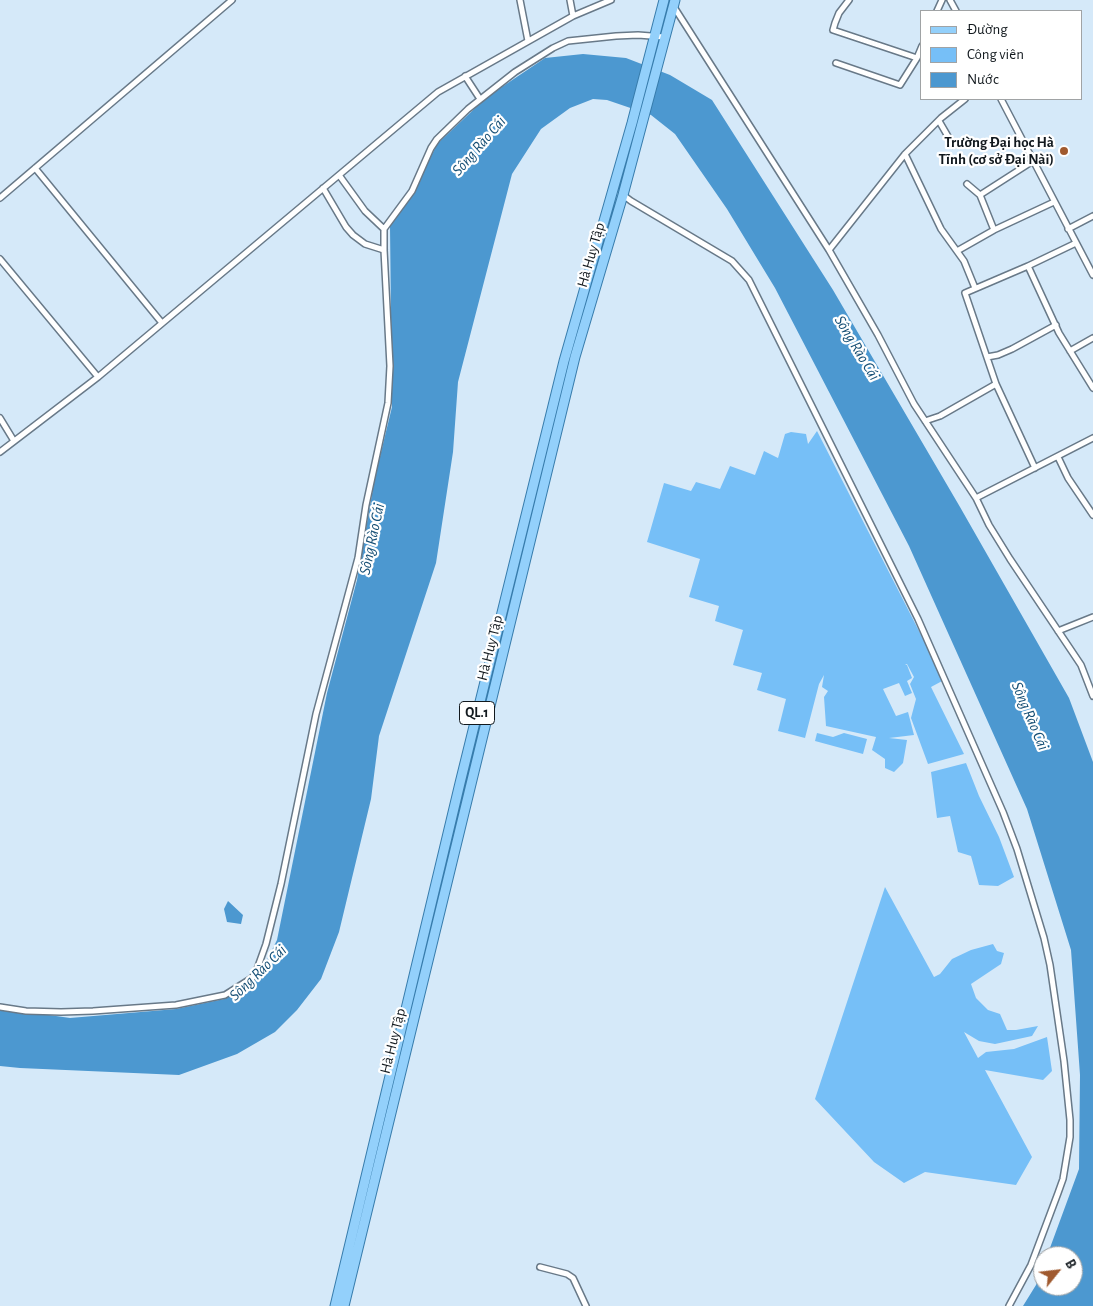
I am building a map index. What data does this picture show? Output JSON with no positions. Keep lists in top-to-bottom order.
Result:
{
  "streets": {
    "main road": ["Hà Huy Tập", "QL.1"]
  },
  "water": ["Sông Rào Cái"],
  "places": ["Trường Đại học Hà Tĩnh (cơ sở Đại Nài)"],
  "legend": ["Đường", "Công viên", "Nước"],
  "north": "top right"
}
